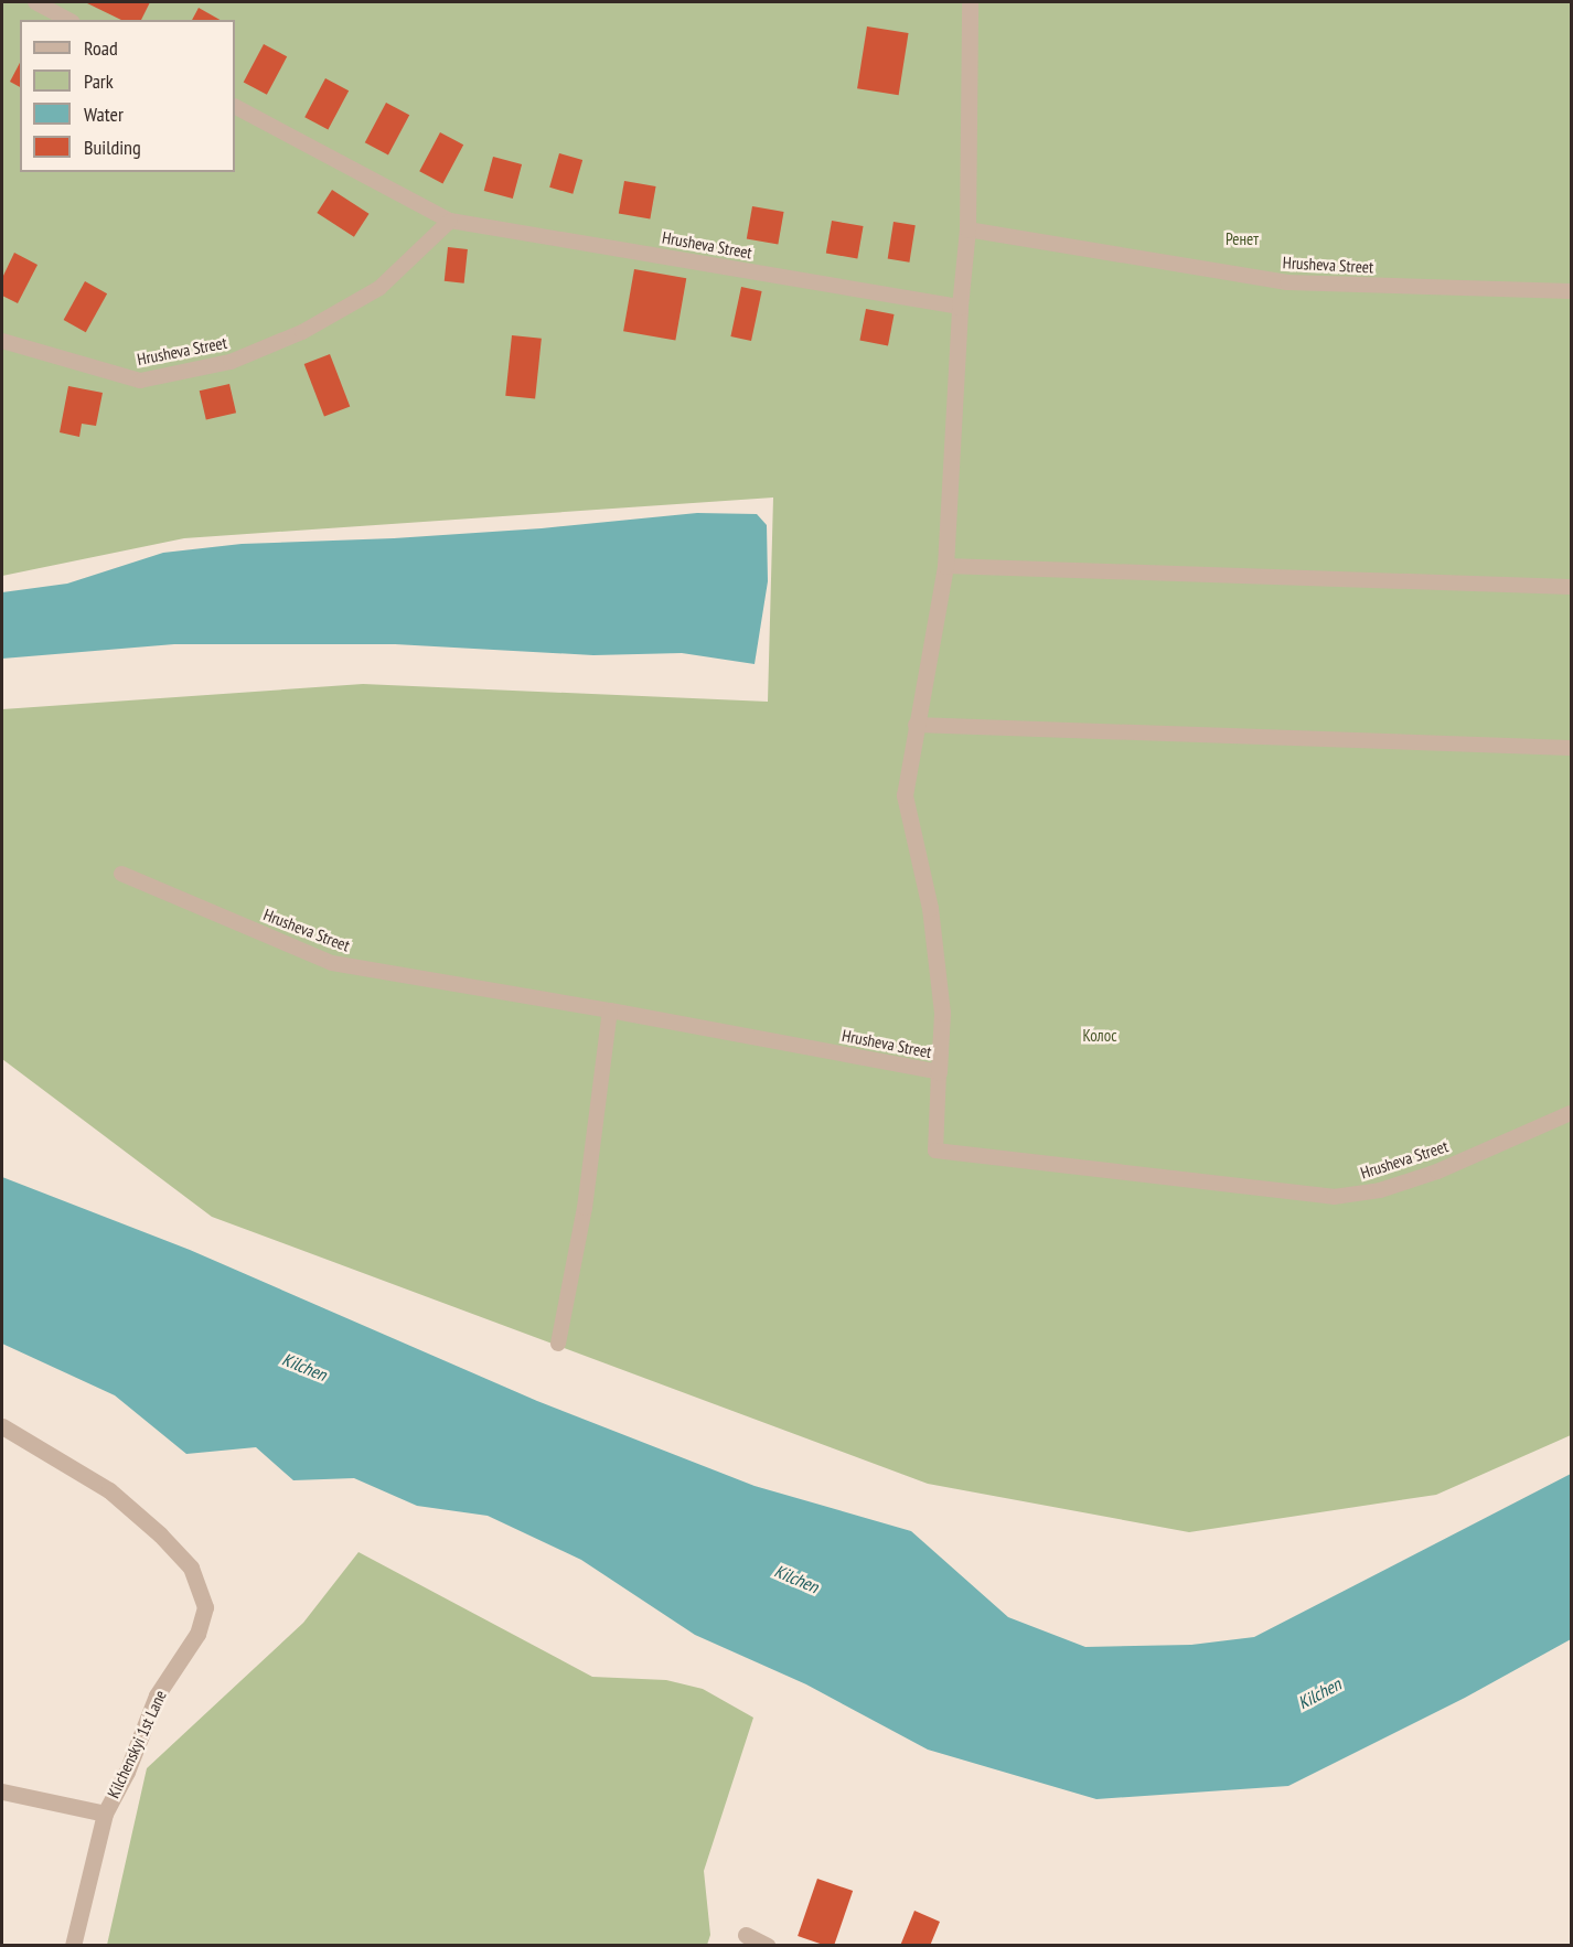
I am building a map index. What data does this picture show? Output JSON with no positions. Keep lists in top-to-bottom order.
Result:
{
  "streets": {
    "street": ["Kilchenskyi 1st Lane"],
    "lane": ["Hrusheva Street"]
  },
  "water": ["Kilchen"],
  "parks": ["Ренет", "Колос"],
  "legend": [
    "Road",
    "Park",
    "Water",
    "Building"
  ]
}
